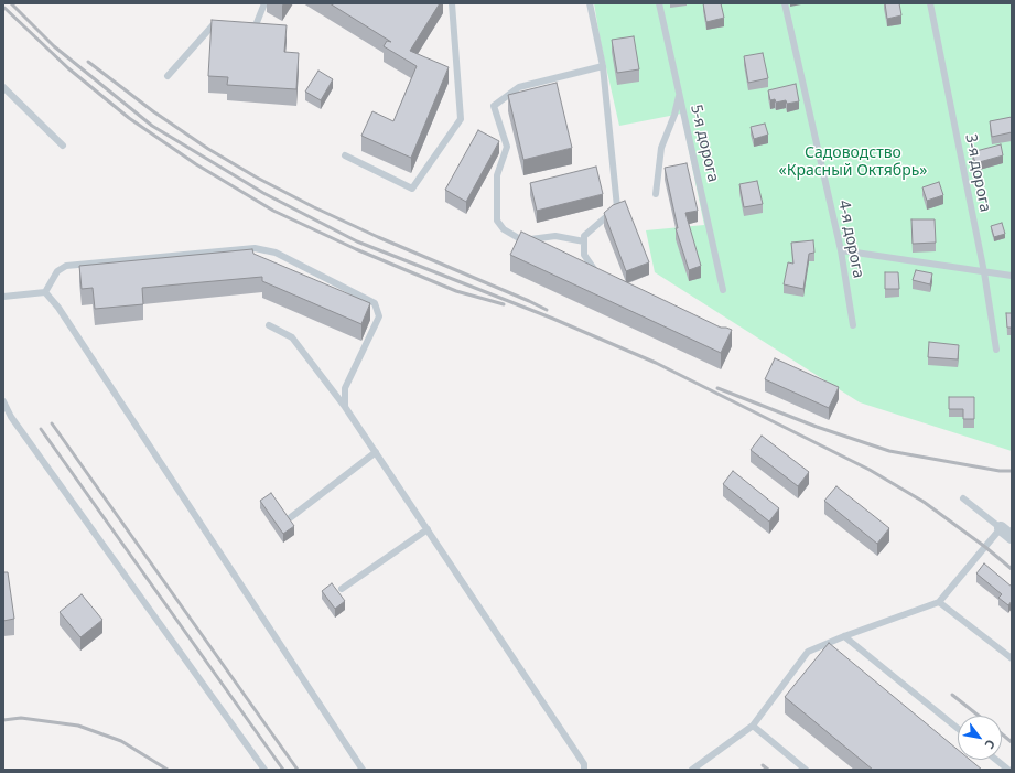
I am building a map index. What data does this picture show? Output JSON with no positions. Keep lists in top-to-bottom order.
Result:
{
  "streets": {
    "lane": ["5-я дорога", "3-я дорога", "4-я дорога"]
  },
  "parks": ["Садоводство «Красный Октябрь»"],
  "north": "bottom right"
}
